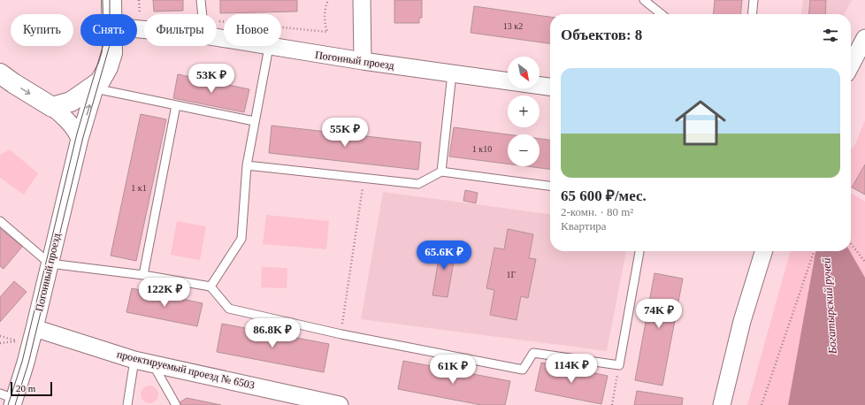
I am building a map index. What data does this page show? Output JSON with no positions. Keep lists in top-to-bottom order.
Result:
{
  "streets": {
    "street": ["Погонный проезд", "проектируемый проезд № 6503"]
  },
  "crossings": [
    ["Погонный проезд", "проектируемый проезд № 6503"]
  ],
  "water": ["Богатырский ручей"],
  "house_numbers": [
    "13 к2",
    "1 к10",
    "1 к1",
    "1Г"
  ],
  "scale_bar": "20 m",
  "north": "bottom right",
  "page": {
    "chip": [
      "Купить",
      "Снять",
      "Фильтры",
      "Новое"
    ],
    "heading": "Объектов: 8",
    "map_buttons": ["+", "−"],
    "list": [
      {
        "name": "65 600 ₽/мес.",
        "note": "2-комн. · 80 m² · Квартира"
      }
    ],
    "price": [
      "53K ₽",
      "55K ₽",
      "65.6K ₽",
      "122K ₽",
      "74K ₽",
      "86.8K ₽",
      "114K ₽",
      "61K ₽"
    ],
    "scale": "20 m"
  }
}
